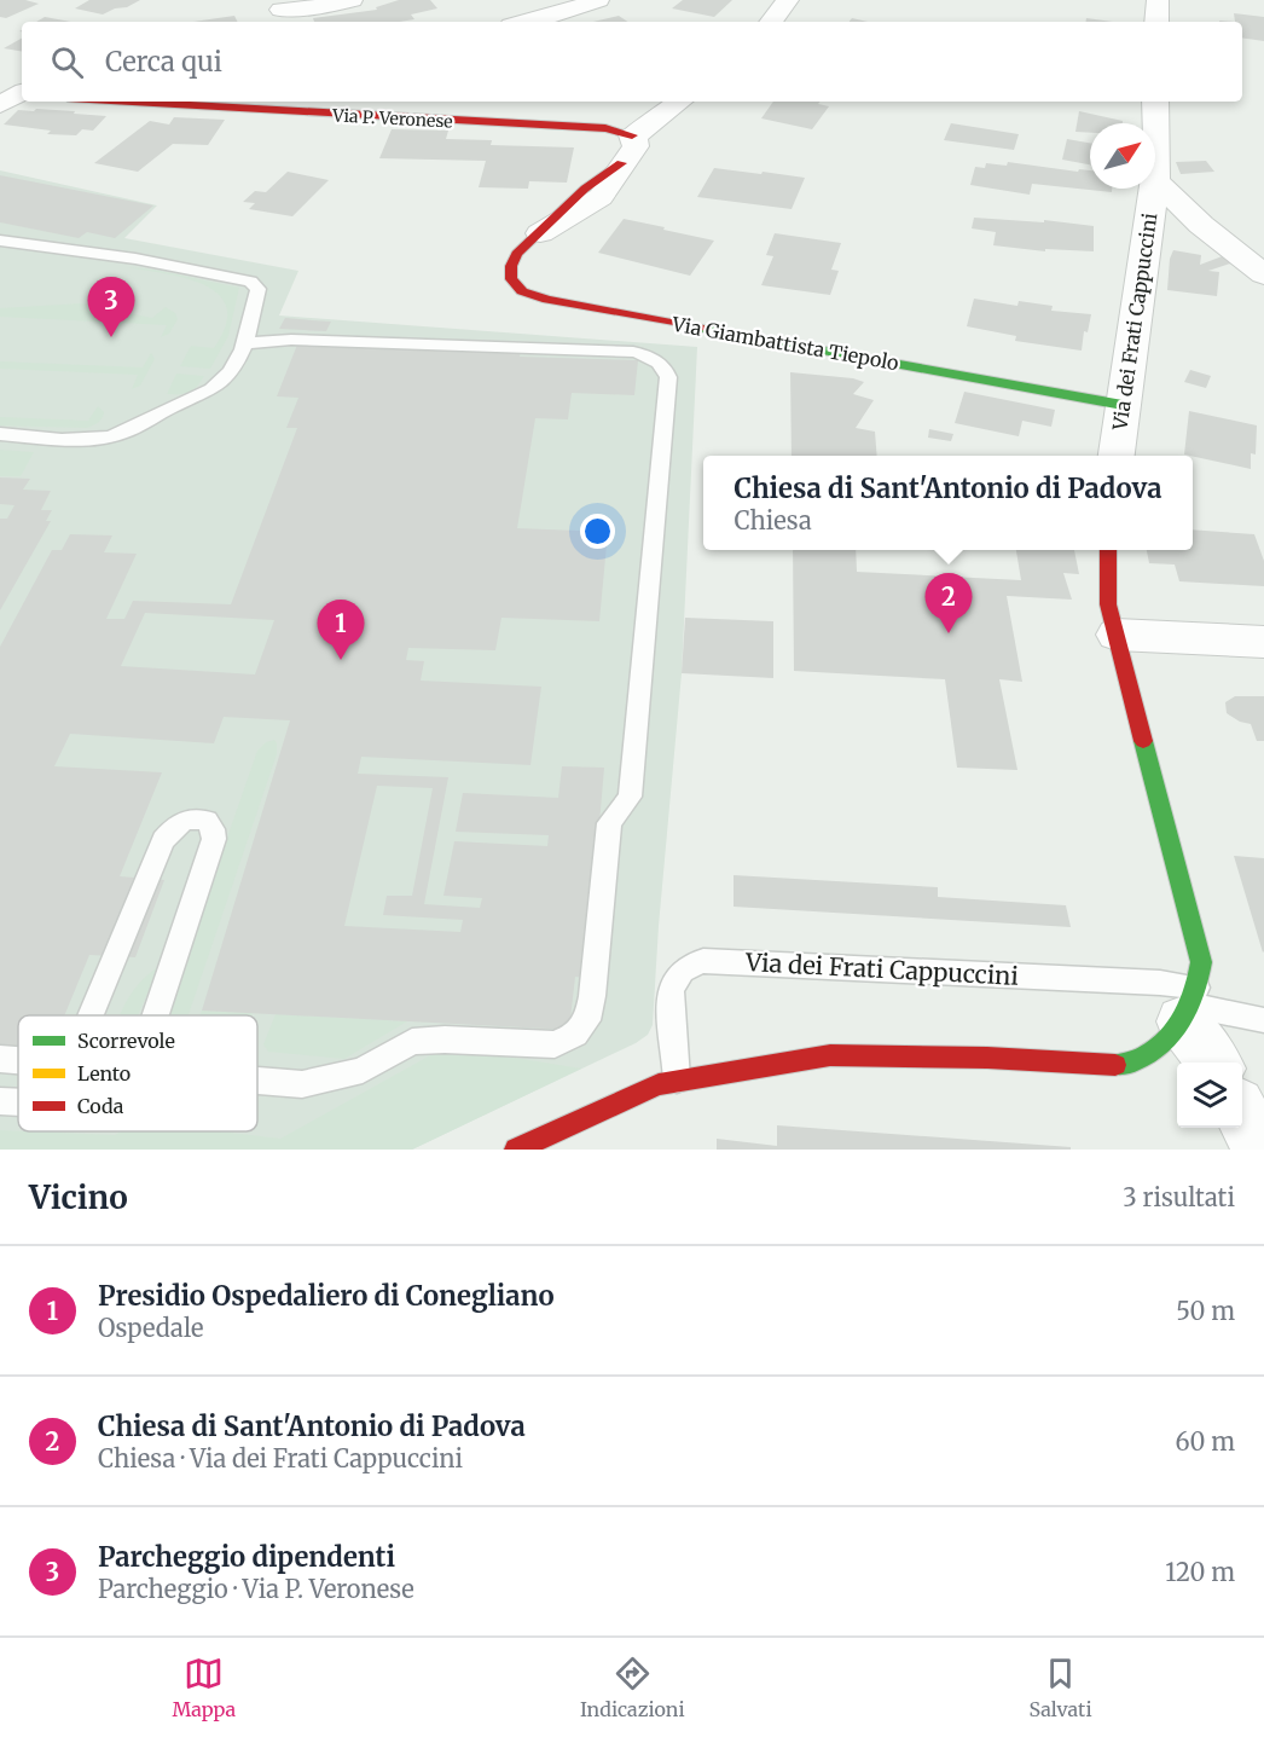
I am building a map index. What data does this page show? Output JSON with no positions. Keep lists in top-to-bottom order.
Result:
{
  "streets": {
    "street": ["Via P. Veronese", "Via dei Frati Cappuccini", "Via Giambattista Tiepolo"]
  },
  "crossings": [
    ["Via P. Veronese", "Via Giambattista Tiepolo"],
    ["Via dei Frati Cappuccini", "Via Giambattista Tiepolo"]
  ],
  "legend": ["Scorrevole", "Lento", "Coda"],
  "north": "top right",
  "page": {
    "search": "Cerca qui",
    "pins": ["3", "2", "1"],
    "popup": ["Chiesa di Sant'Antonio di Padova", "Chiesa"],
    "heading": ["Vicino", "3 risultati"],
    "list": [
      {
        "mark": "1",
        "name": "Presidio Ospedaliero di Conegliano",
        "note": "Ospedale",
        "value": "50 m"
      },
      {
        "mark": "2",
        "name": "Chiesa di Sant'Antonio di Padova",
        "note": "Chiesa · Via dei Frati Cappuccini",
        "value": "60 m"
      },
      {
        "mark": "3",
        "name": "Parcheggio dipendenti",
        "note": "Parcheggio · Via P. Veronese",
        "value": "120 m"
      }
    ],
    "nav": ["Mappa", "Indicazioni", "Salvati"]
  }
}
